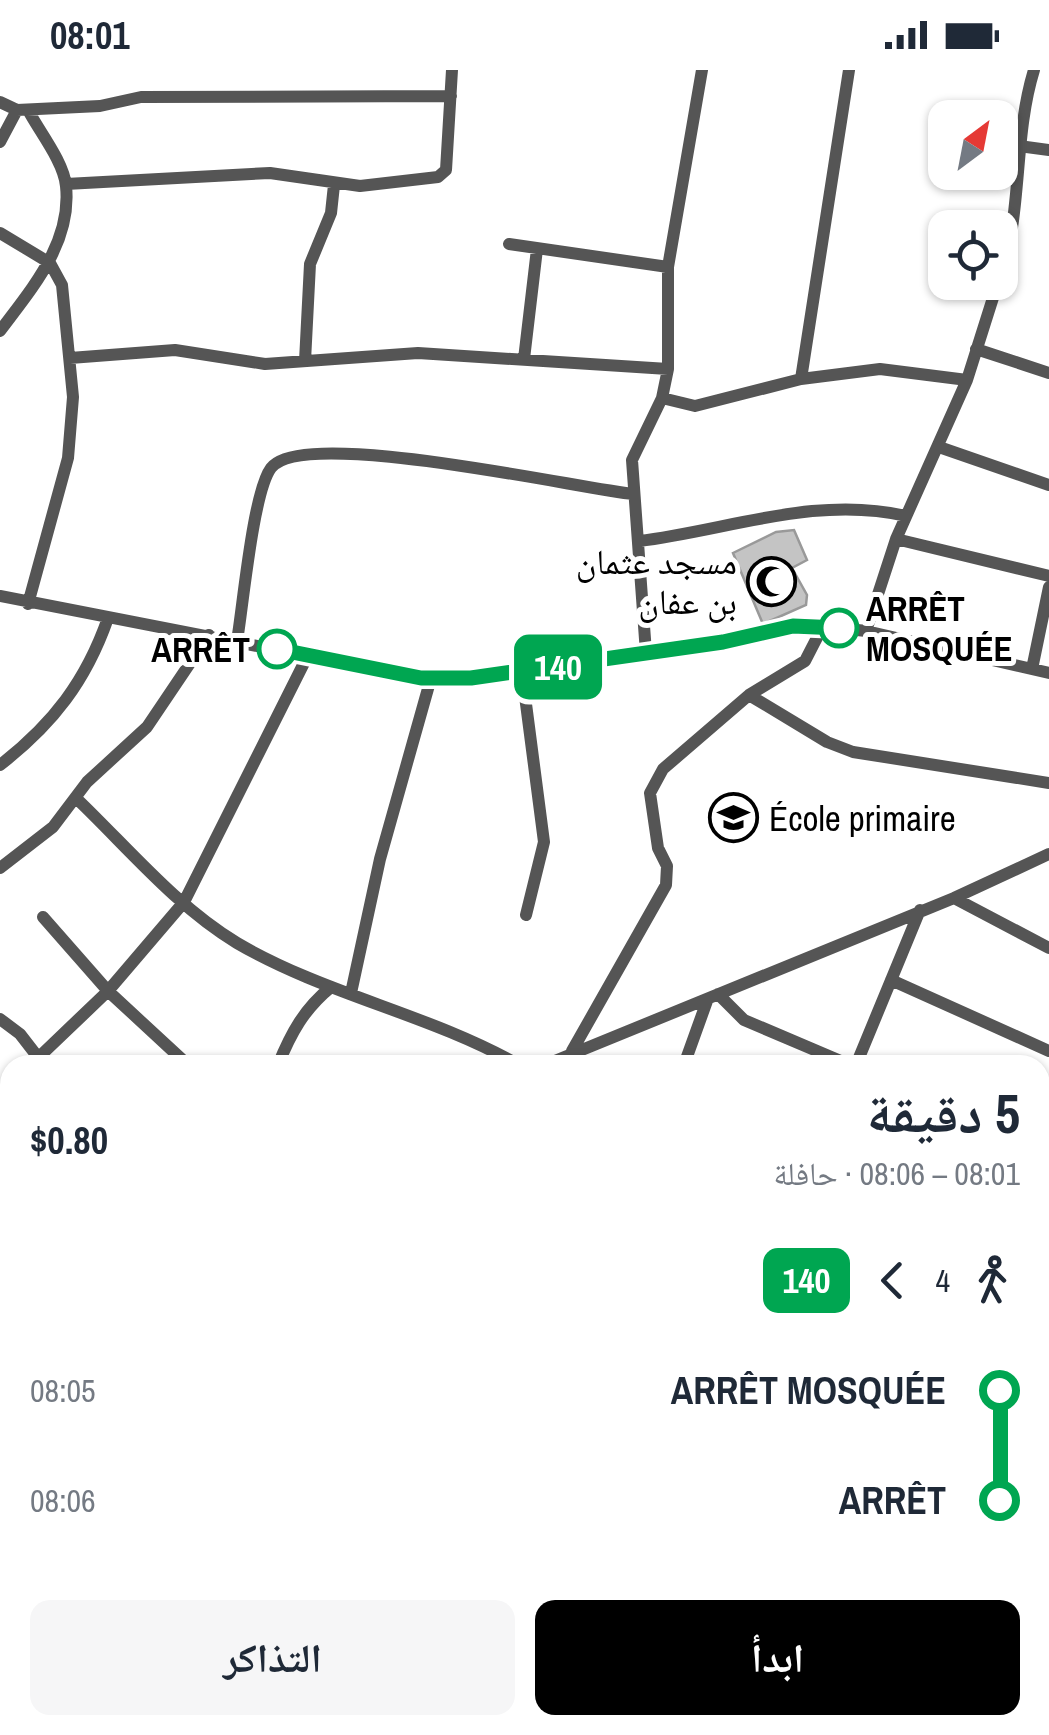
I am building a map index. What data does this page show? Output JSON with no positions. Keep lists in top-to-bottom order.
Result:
{
  "places": {
    "mosque": ["مسجد عثمان بن عفان"],
    "other": ["ARRÊT MOSQUÉE", "ARRÊT"],
    "school or university": ["École primaire"]
  },
  "lines": ["bus line 140"],
  "north": "top right",
  "page": {
    "status": "08:01",
    "on_map": "140",
    "heading": ["5 دقيقة", "08:01 – 08:06 · حافلة", "$0.80"],
    "legs": ["4", "140"],
    "list": [
      {
        "name": "ARRÊT MOSQUÉE",
        "value": "08:05"
      },
      {
        "name": "ARRÊT",
        "value": "08:06"
      }
    ],
    "buttons": ["ابدأ", "التذاكر"]
  }
}
